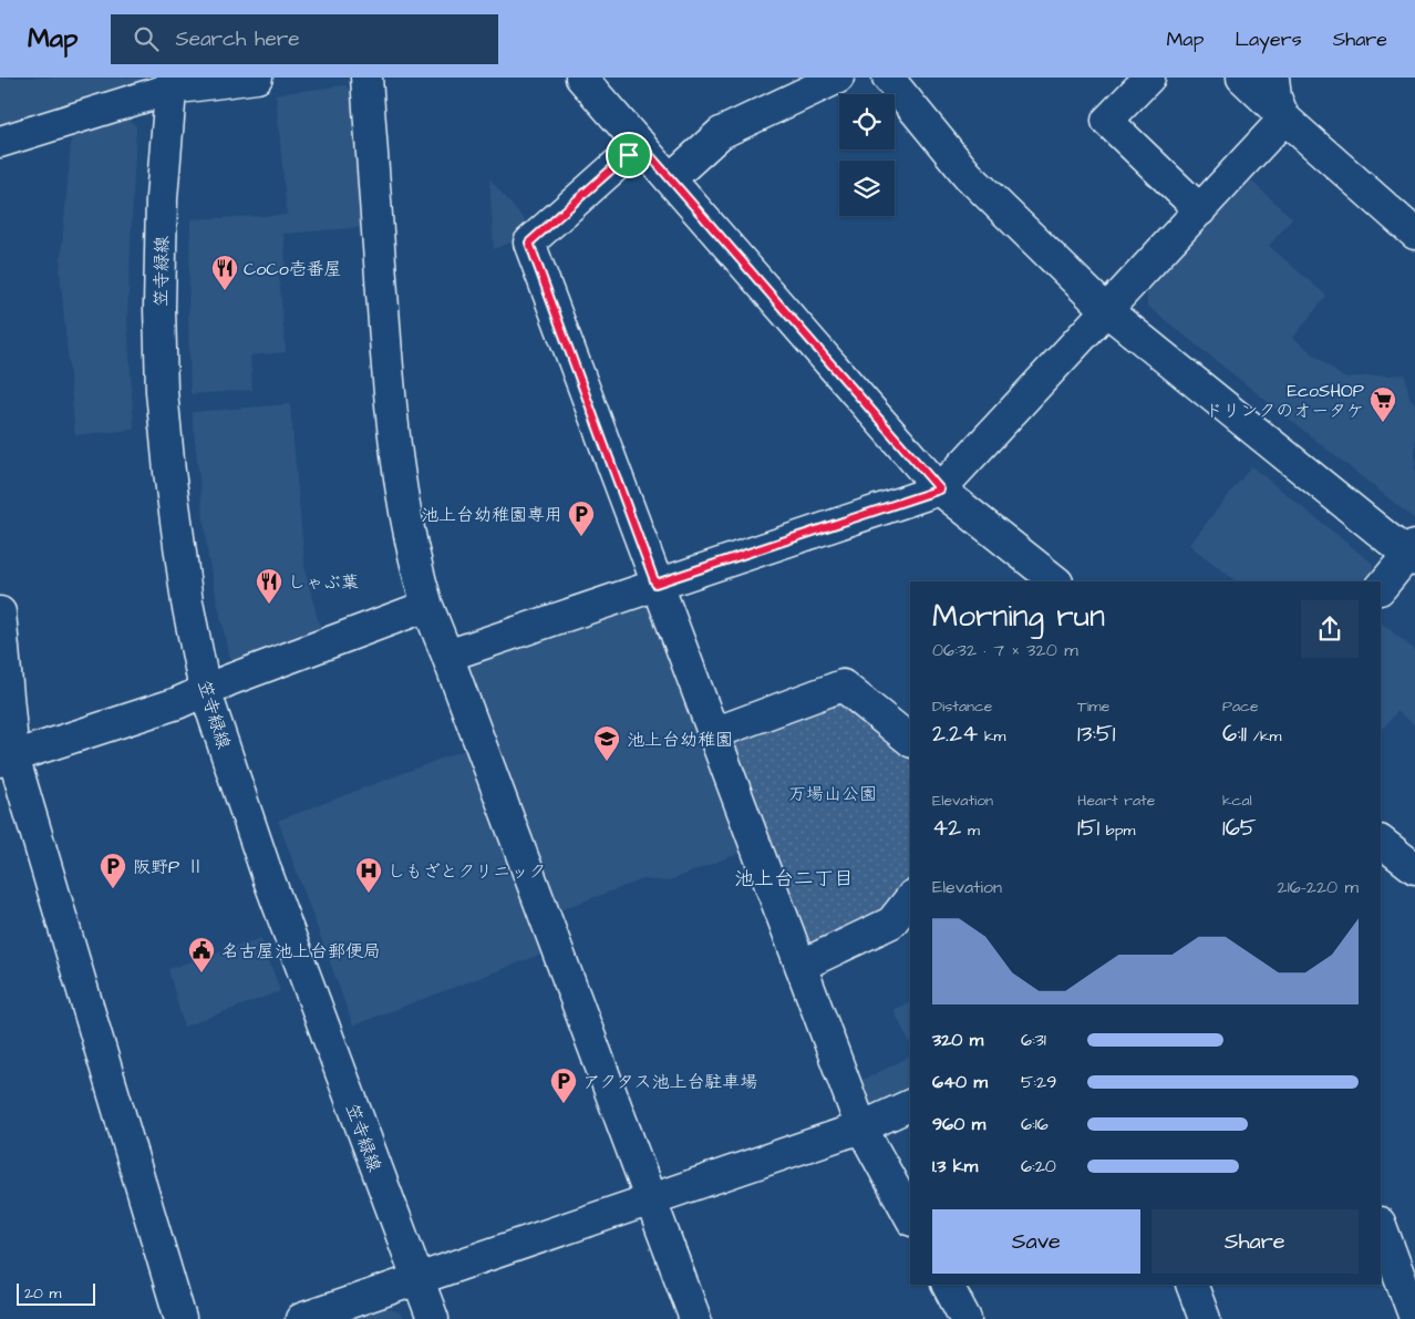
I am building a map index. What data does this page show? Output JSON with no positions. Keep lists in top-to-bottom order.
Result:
{
  "streets": {
    "street": ["笠寺緑線"]
  },
  "districts": ["池上台二丁目"],
  "parks": ["万場山公園"],
  "places": {
    "restaurant": ["CoCo壱番屋", "しゃぶ葉"],
    "supermarket": ["EcoSHOP ドリンクのオータケ"],
    "parking": ["池上台幼稚園専用", "阪野P Ⅱ", "アクタス池上台駐車場"],
    "school or university": ["池上台幼稚園"],
    "hospital": ["しもざとクリニック"],
    "public building": ["名古屋池上台郵便局"]
  },
  "scale_bar": "20 m",
  "page": {
    "header": "Map",
    "search": "Search here",
    "nav": ["Map", "Layers", "Share"],
    "heading": ["Morning run", "06:32 · 7 × 320 m"],
    "stats": [
      ["Distance", "2.24 km"],
      ["Time", "13:51"],
      ["Pace", "6:11 /km"],
      ["Elevation", "42 m"],
      ["Heart rate", "151 bpm"],
      ["kcal", "165"]
    ],
    "chart": ["Elevation", "216–220 m"],
    "list": [
      {
        "name": "320 m",
        "note": "6:31"
      },
      {
        "name": "640 m",
        "note": "5:29"
      },
      {
        "name": "960 m",
        "note": "6:16"
      },
      {
        "name": "1.3 km",
        "note": "6:20"
      }
    ],
    "buttons": ["Save", "Share"],
    "scale": "20 m"
  }
}
